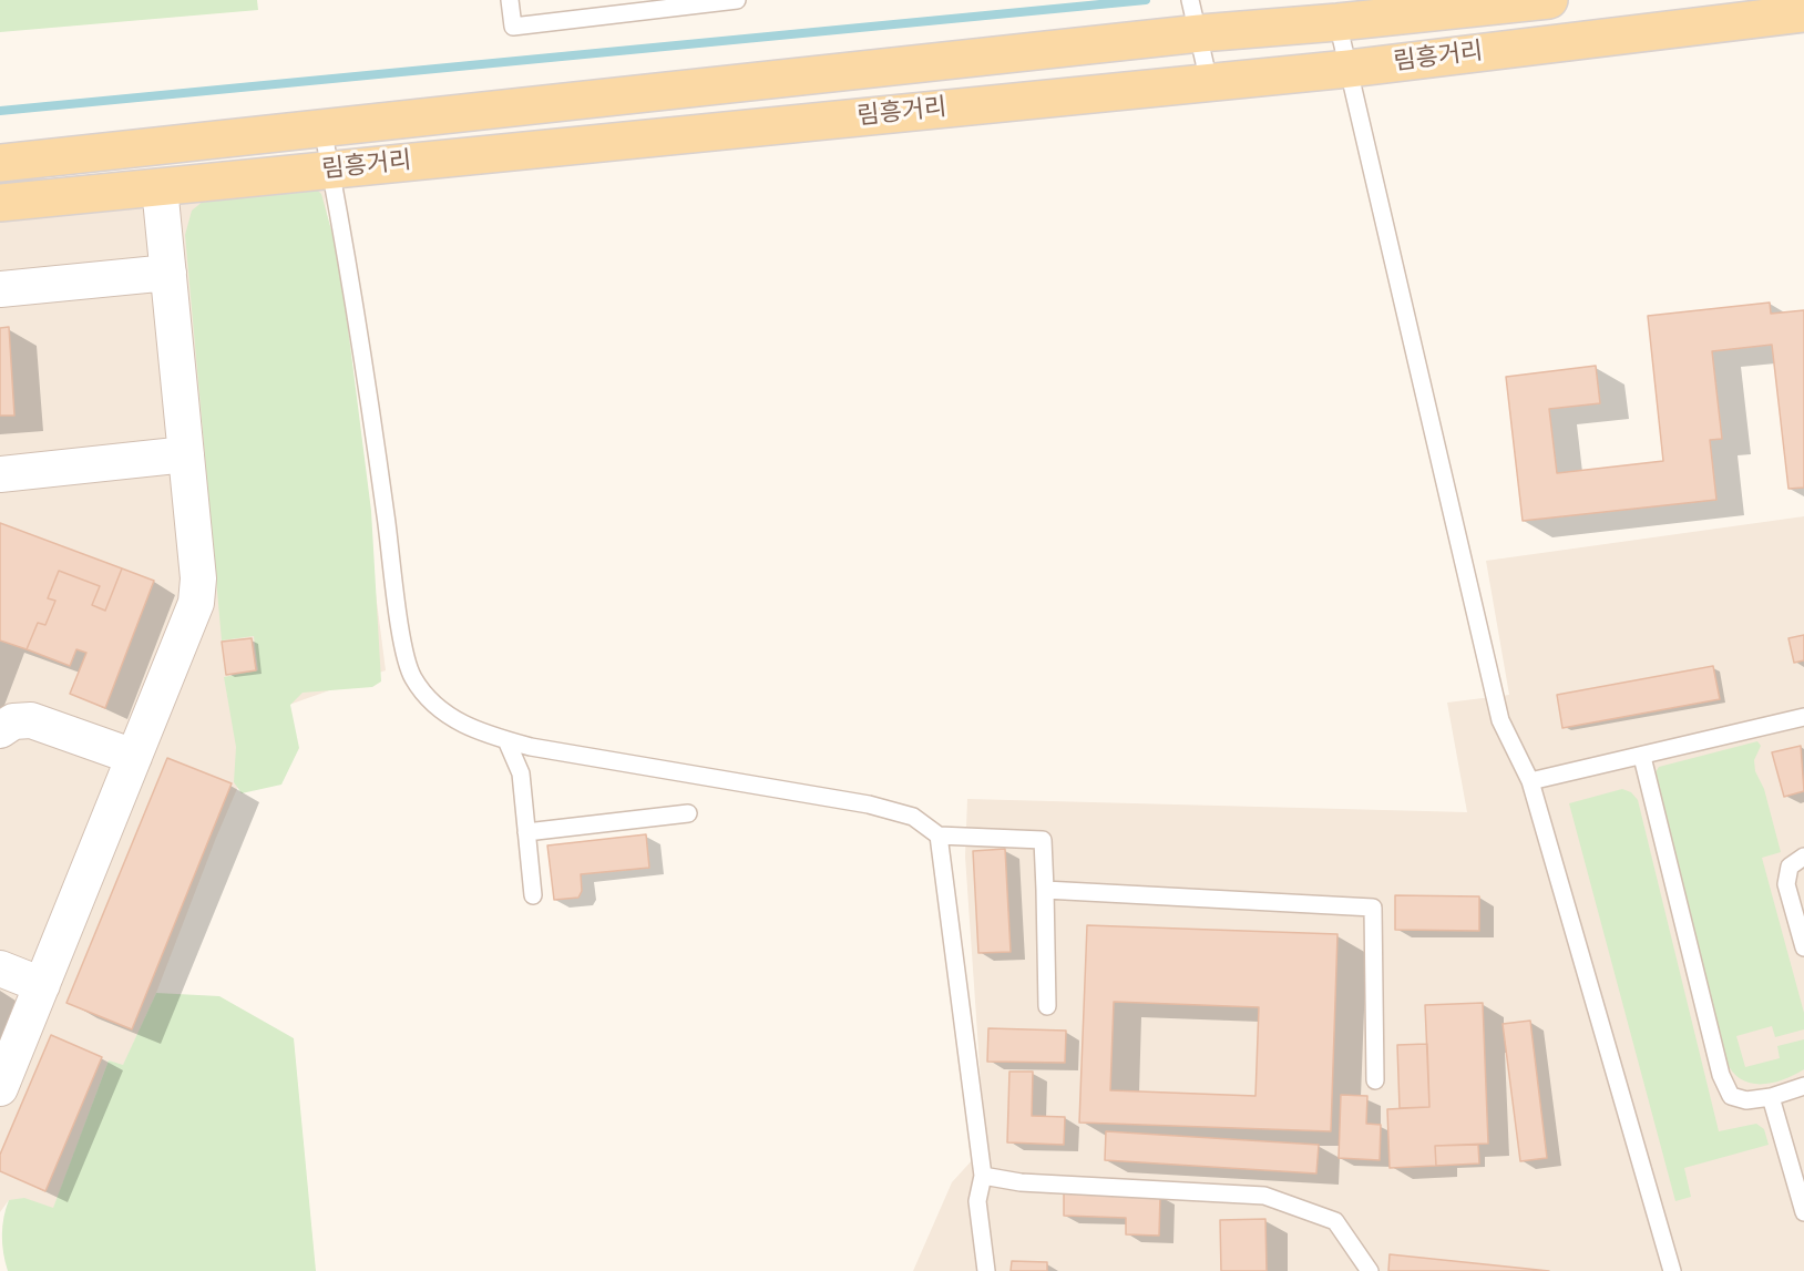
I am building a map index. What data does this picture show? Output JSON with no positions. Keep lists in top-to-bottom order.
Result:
{
  "streets": {
    "main road": ["림흥거리"]
  }
}
